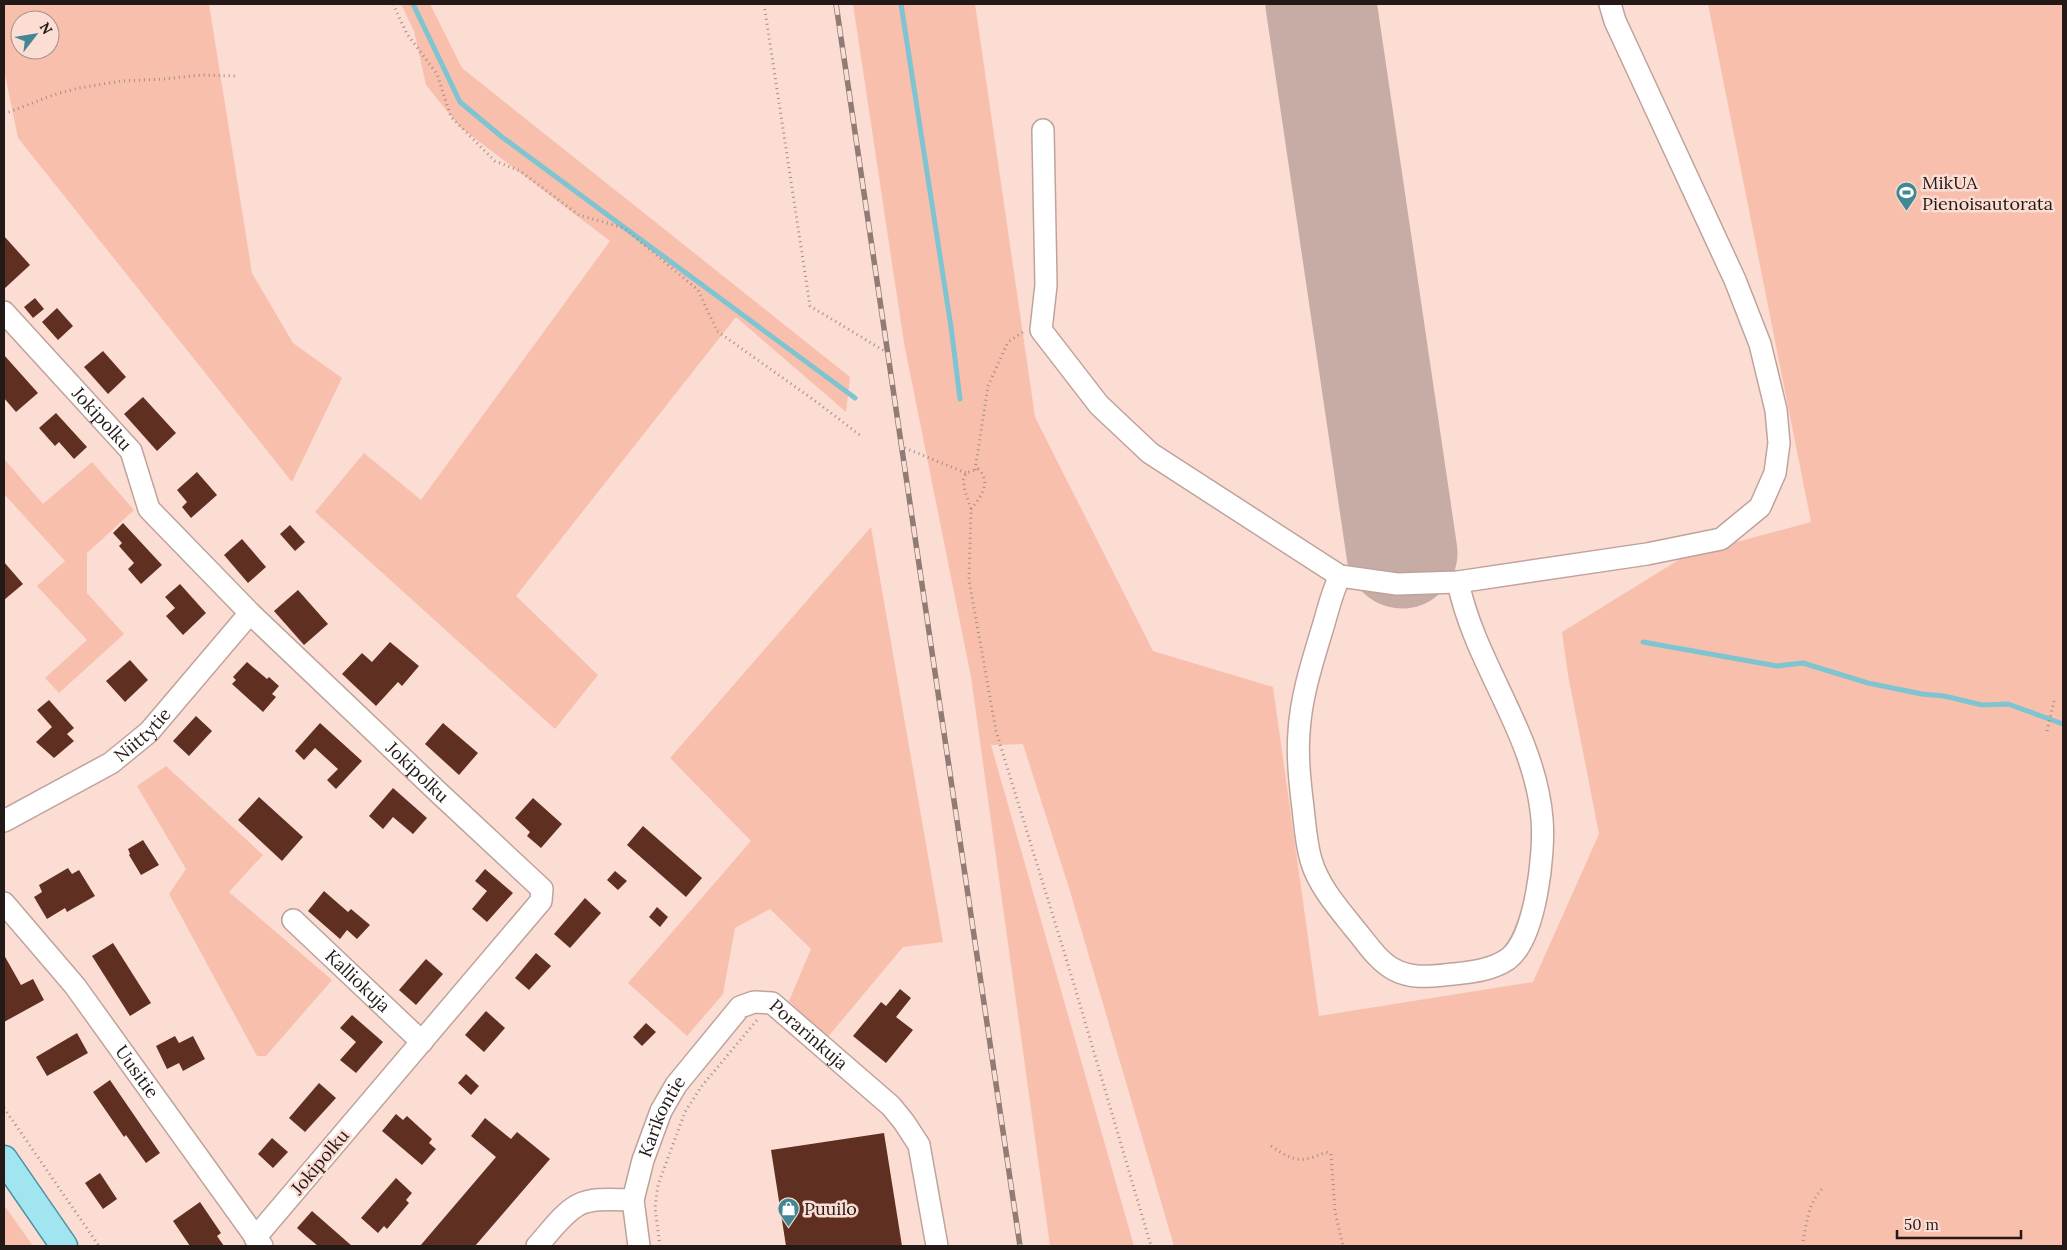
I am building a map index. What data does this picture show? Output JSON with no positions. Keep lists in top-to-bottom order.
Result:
{
  "streets": {
    "street": [
      "Jokipolku",
      "Niittytie",
      "Kalliokuja",
      "Porarinkuja",
      "Uusitie",
      "Karikontie"
    ]
  },
  "crossings": [
    ["Jokipolku", "Niittytie"],
    ["Jokipolku", "Kalliokuja"],
    ["Jokipolku", "Uusitie"],
    ["Porarinkuja", "Karikontie"]
  ],
  "places": {
    "sports": ["MikUA Pienoisautorata"],
    "shop": ["Puuilo"]
  },
  "scale_bar": "50 m",
  "north": "top right"
}
